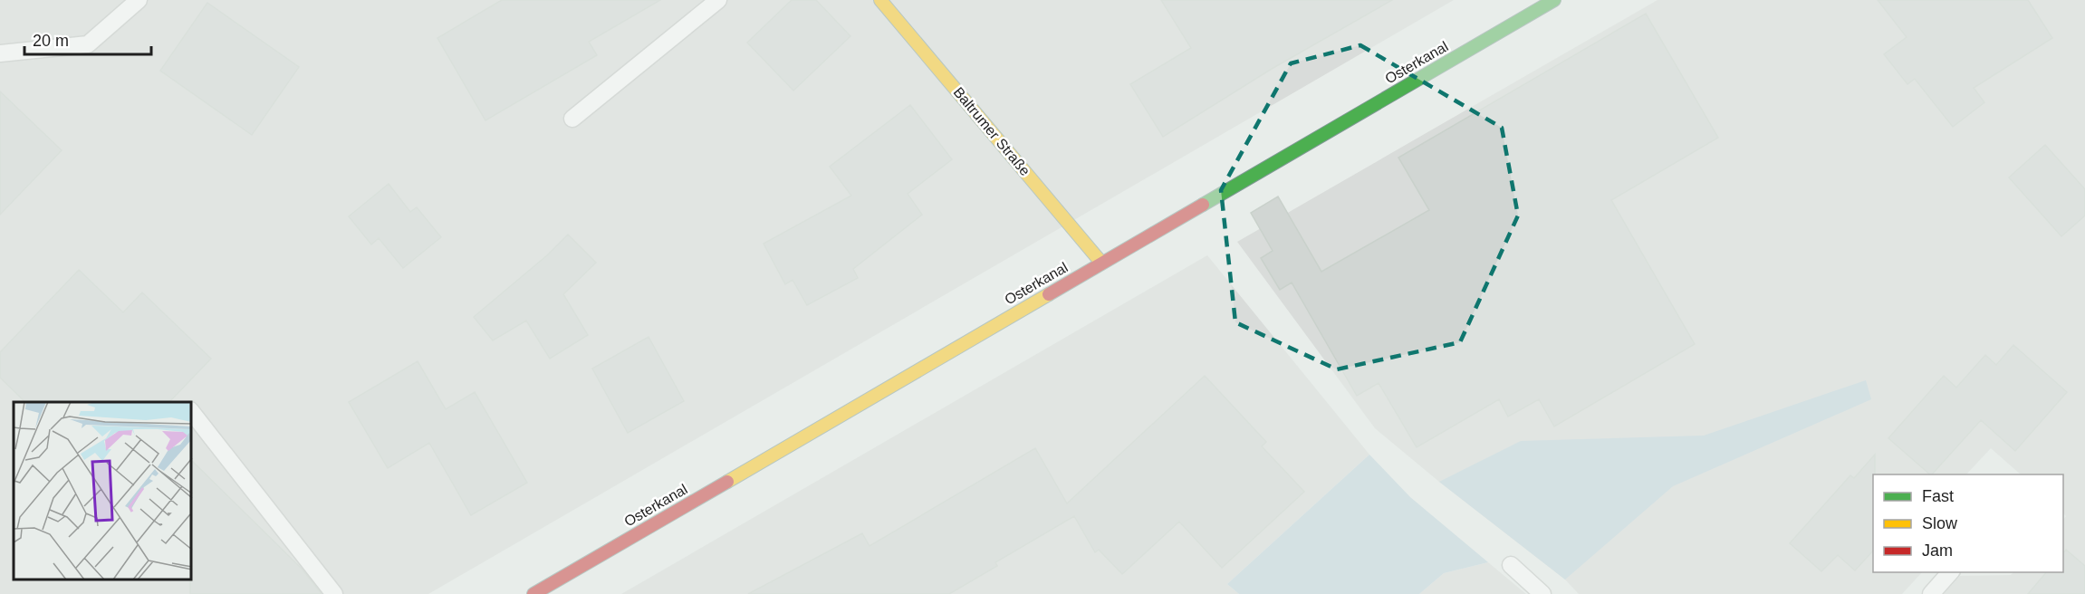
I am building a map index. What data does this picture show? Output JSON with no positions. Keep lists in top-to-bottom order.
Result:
{
  "streets": {
    "main road": ["Osterkanal", "Baltrumer Straße"]
  },
  "crossings": [
    ["Osterkanal", "Baltrumer Straße"]
  ],
  "legend": ["Fast", "Slow", "Jam"],
  "scale_bar": "20 m"
}
